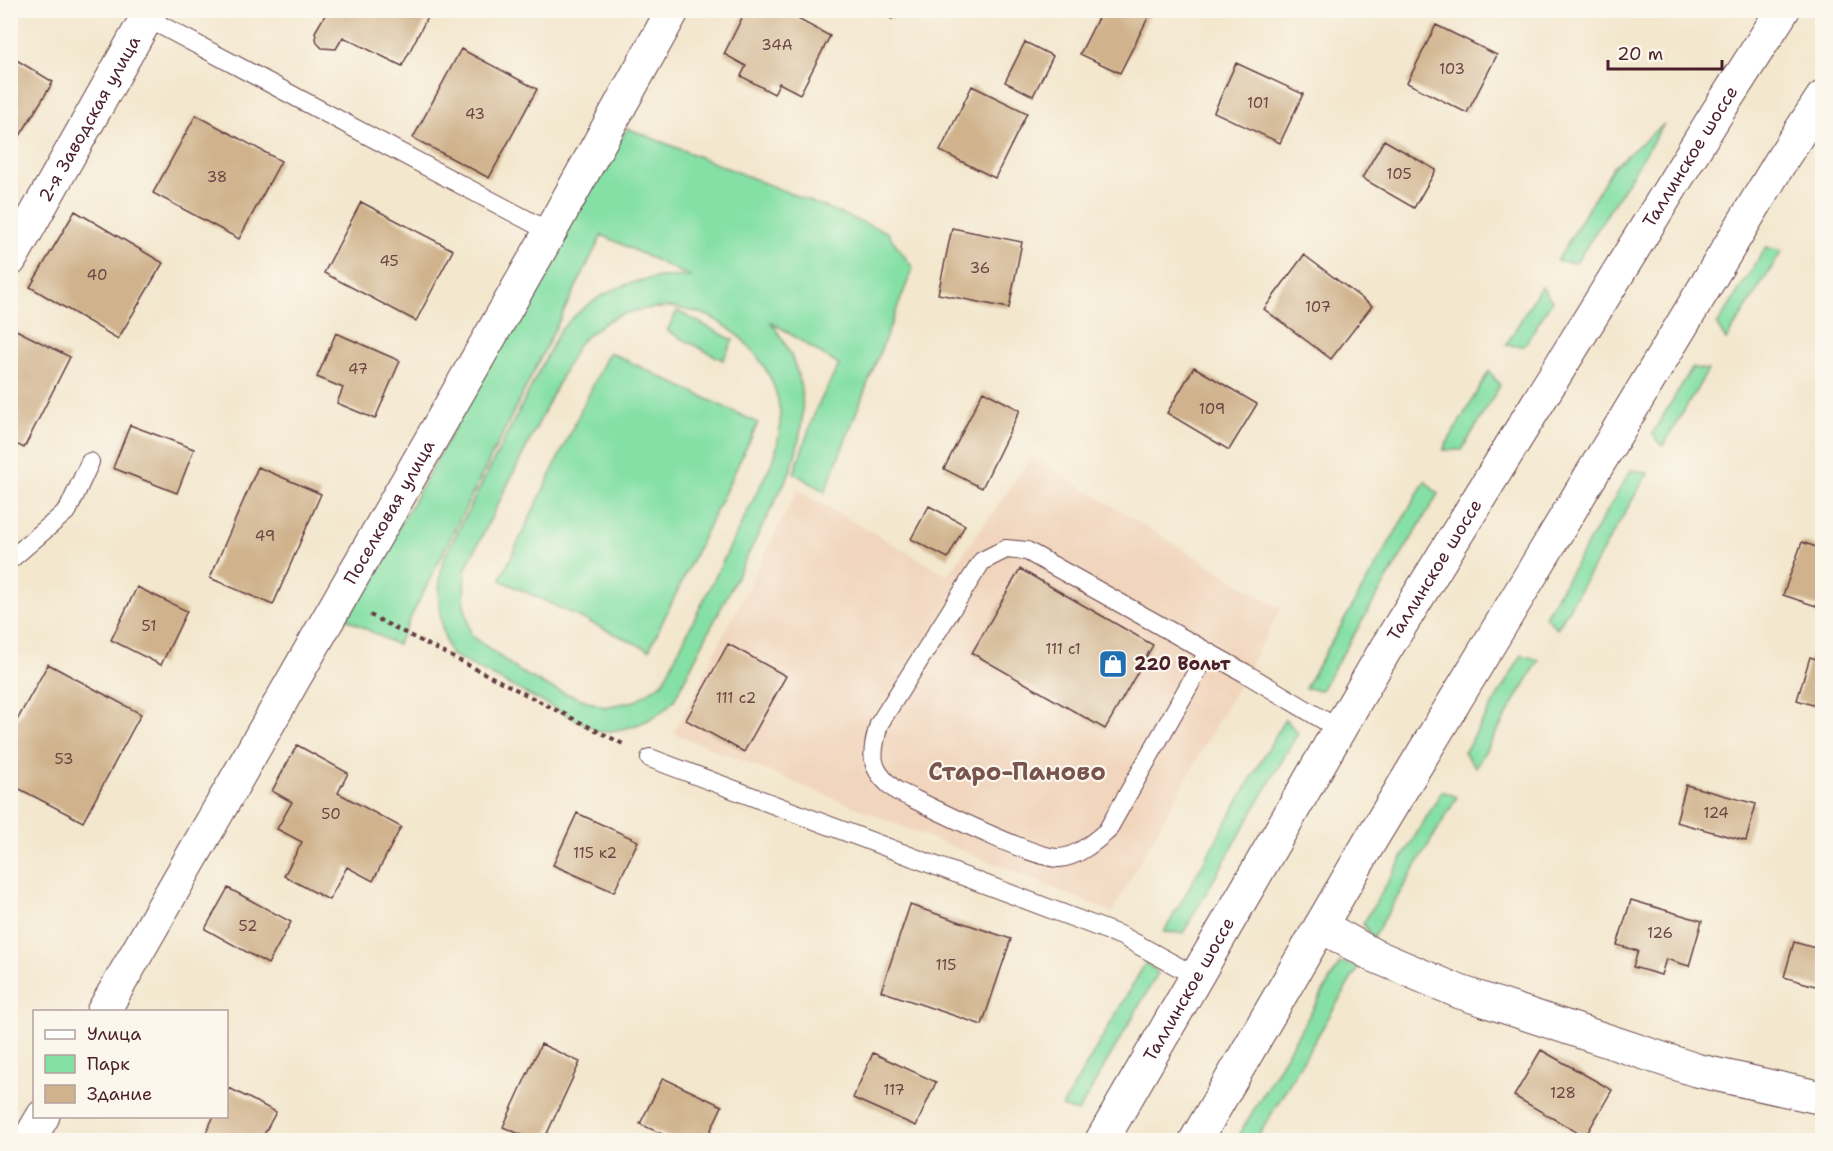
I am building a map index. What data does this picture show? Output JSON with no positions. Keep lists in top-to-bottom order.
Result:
{
  "streets": {
    "main road": ["2-я Заводская улица", "Таллинское шоссе", "Поселковая улица"]
  },
  "districts": ["Старо-Паново"],
  "places": {
    "shop": ["220 Вольт"]
  },
  "house_numbers": [
    "34А",
    "103",
    "101",
    "43",
    "105",
    "38",
    "45",
    "36",
    "40",
    "107",
    "47",
    "109",
    "49",
    "51",
    "111 с1",
    "111 с2",
    "53",
    "124",
    "50",
    "115 к2",
    "52",
    "126",
    "115",
    "117",
    "128"
  ],
  "legend": ["Улица", "Парк", "Здание"],
  "scale_bar": "20 m"
}
